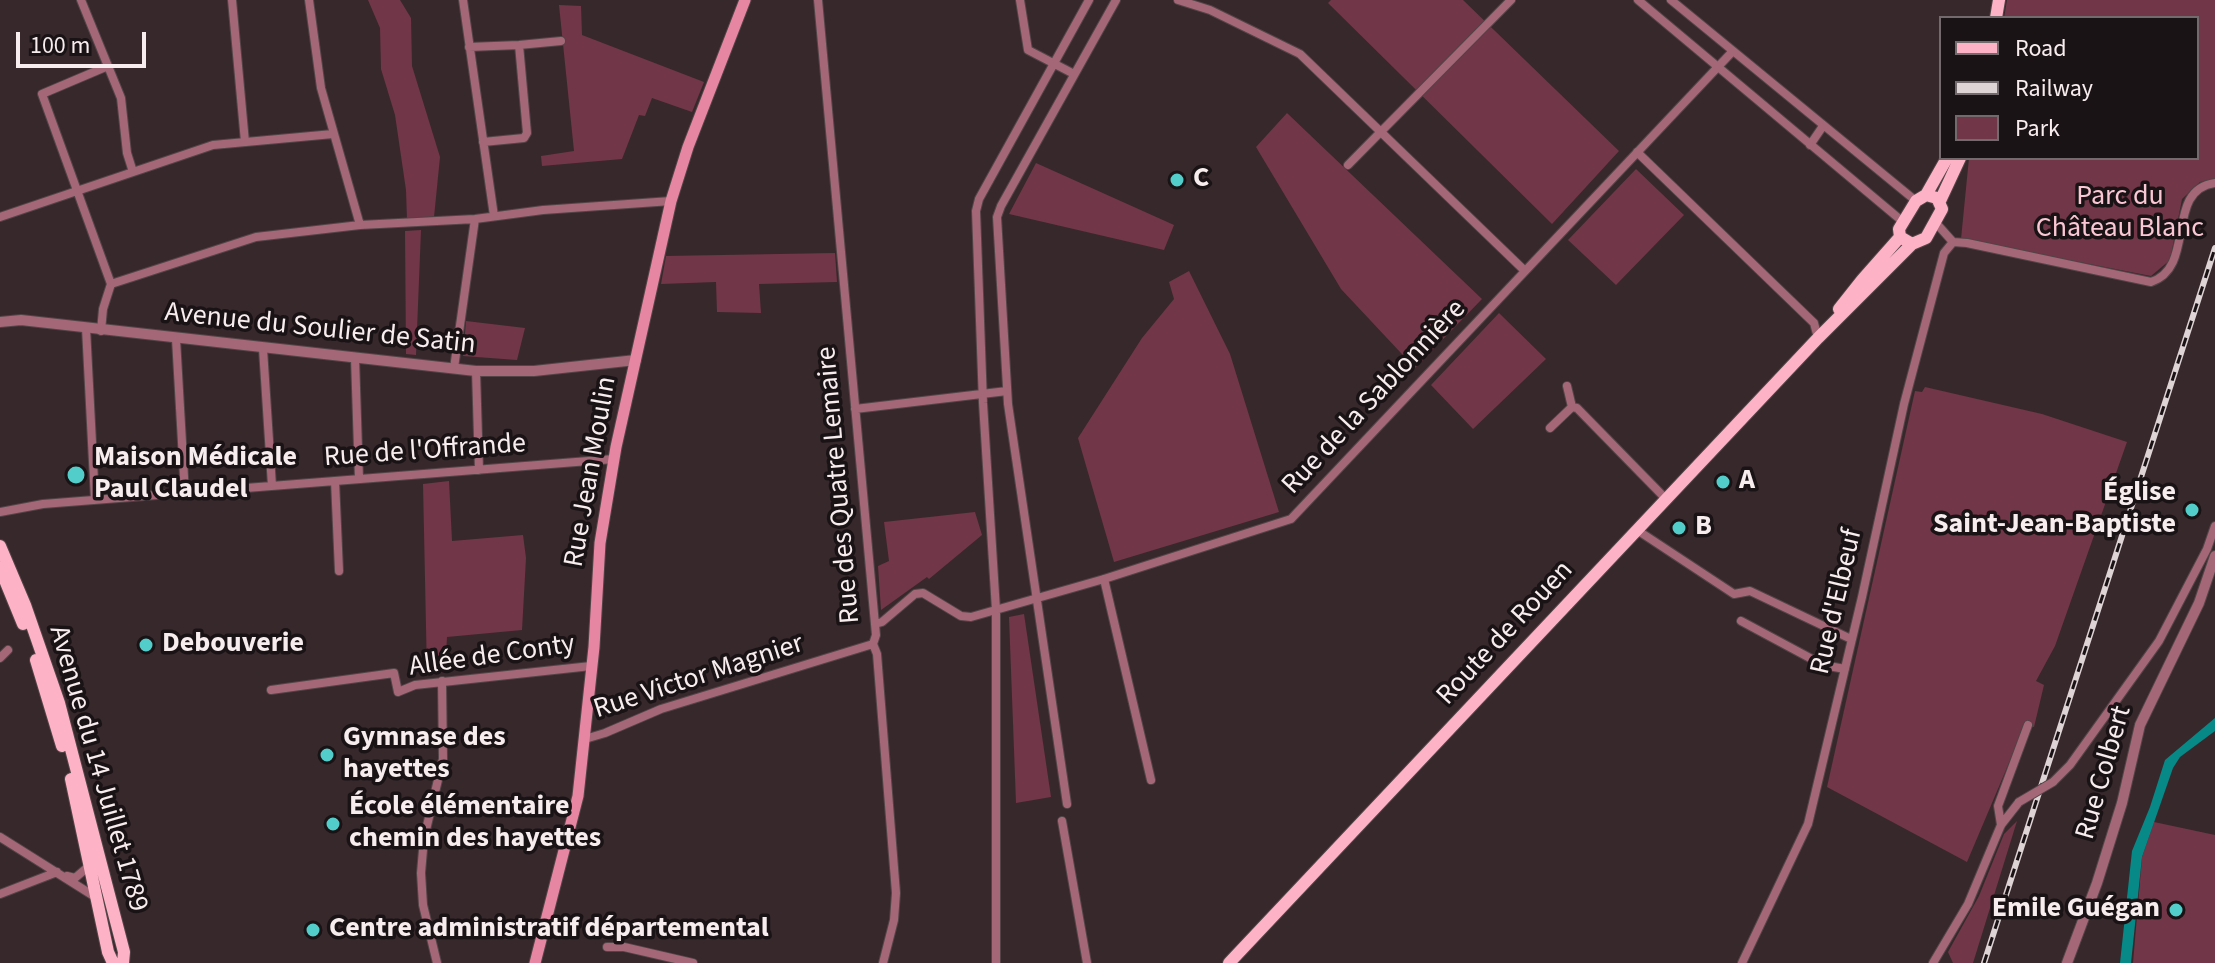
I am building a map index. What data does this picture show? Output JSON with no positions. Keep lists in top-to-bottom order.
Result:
{
  "streets": {
    "main road": ["Rue Jean Moulin", "Route de Rouen", "Avenue du 14 Juillet 1789"],
    "street": [
      "Avenue du Soulier de Satin",
      "Rue de la Sablonnière",
      "Rue de l'Offrande",
      "Rue des Quatre Lemaire",
      "Rue d'Elbeuf",
      "Allée de Conty",
      "Rue Victor Magnier",
      "Rue Colbert"
    ]
  },
  "crossings": [
    ["Avenue du Soulier de Satin", "Rue Jean Moulin"],
    ["Rue de la Sablonnière", "Rue des Quatre Lemaire"],
    ["Rue de l'Offrande", "Rue Jean Moulin"],
    ["Rue Jean Moulin", "Allée de Conty"],
    ["Rue Jean Moulin", "Rue Victor Magnier"],
    ["Rue des Quatre Lemaire", "Rue Victor Magnier"]
  ],
  "parks": ["Parc du Château Blanc"],
  "places": [
    "C",
    "Maison Médicale Paul Claudel",
    "A",
    "Église Saint-Jean-Baptiste",
    "B",
    "Debouverie",
    "Gymnase des hayettes",
    "École élémentaire chemin des hayettes",
    "Emile Guégan",
    "Centre administratif départemental"
  ],
  "legend": ["Road", "Railway", "Park"],
  "scale_bar": "100 m"
}
